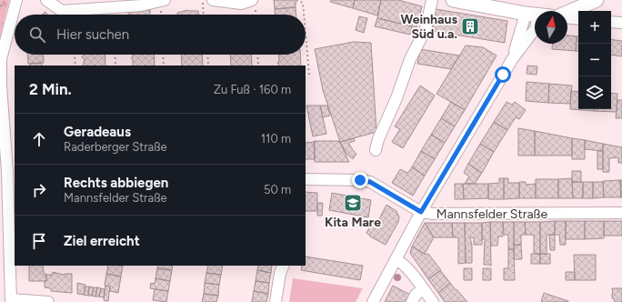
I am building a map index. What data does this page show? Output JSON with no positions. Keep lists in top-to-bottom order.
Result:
{
  "streets": {
    "street": ["Mannsfelder Straße"]
  },
  "places": {
    "building": ["Weinhaus Süd u.a."],
    "school or university": ["Kita Mare"]
  },
  "north": "top",
  "page": {
    "map_buttons": ["+", "−"],
    "search": "Hier suchen",
    "heading": ["2 Min.", "Zu Fuß · 160 m"],
    "list": [
      ["Geradeaus", "Raderberger Straße", "110 m"],
      ["Rechts abbiegen", "Mannsfelder Straße", "50 m"],
      "Ziel erreicht"
    ]
  }
}
